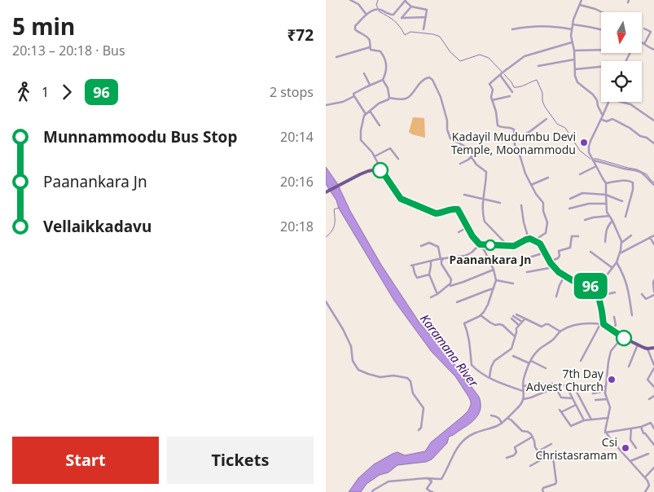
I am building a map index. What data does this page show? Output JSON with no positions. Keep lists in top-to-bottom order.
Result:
{
  "water": ["Karamana River"],
  "places": [
    "Kadayil Mudumbu Devi Temple, Moonammodu",
    "Paanankara Jn",
    "7th Day Advest Church",
    "Csi Christasramam"
  ],
  "lines": ["bus line 96"],
  "north": "bottom",
  "page": {
    "heading": ["5 min", "20:13 – 20:18 · Bus", "₹72"],
    "on_map": "96",
    "legs": ["1", "96", "2 stops"],
    "list": [
      {
        "name": "Munnammoodu Bus Stop",
        "value": "20:14"
      },
      {
        "name": "Paanankara Jn",
        "value": "20:16"
      },
      {
        "name": "Vellaikkadavu",
        "value": "20:18"
      }
    ],
    "buttons": ["Start", "Tickets"]
  }
}
